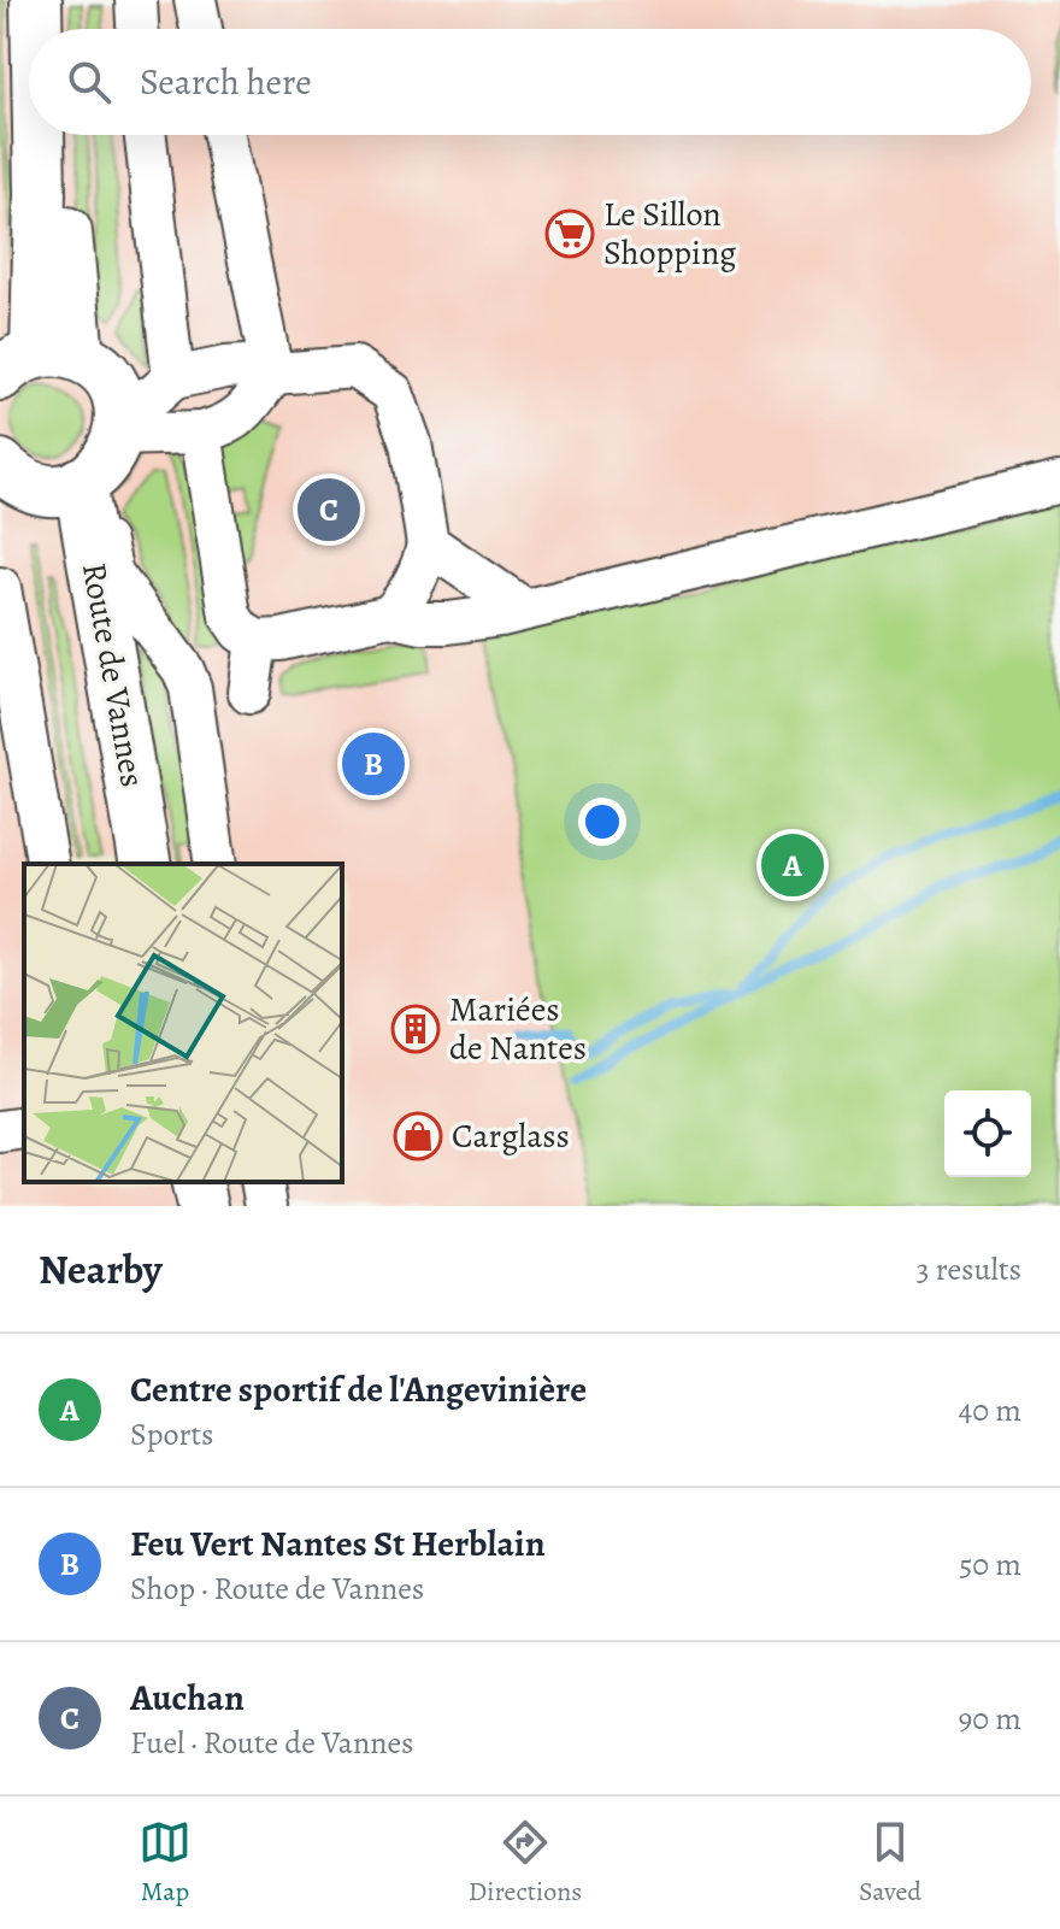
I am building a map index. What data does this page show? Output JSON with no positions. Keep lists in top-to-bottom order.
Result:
{
  "streets": {
    "main road": ["Route de Vannes"]
  },
  "places": {
    "supermarket": ["Le Sillon Shopping"],
    "building": ["Mariées de Nantes"],
    "shop": ["Carglass"]
  },
  "page": {
    "search": "Search here",
    "pins": ["C", "B", "A"],
    "heading": ["Nearby", "3 results"],
    "list": [
      {
        "mark": "A",
        "name": "Centre sportif de l'Angevinière",
        "note": "Sports",
        "value": "40 m"
      },
      {
        "mark": "B",
        "name": "Feu Vert Nantes St Herblain",
        "note": "Shop · Route de Vannes",
        "value": "50 m"
      },
      {
        "mark": "C",
        "name": "Auchan",
        "note": "Fuel · Route de Vannes",
        "value": "90 m"
      }
    ],
    "nav": ["Map", "Directions", "Saved"]
  }
}
